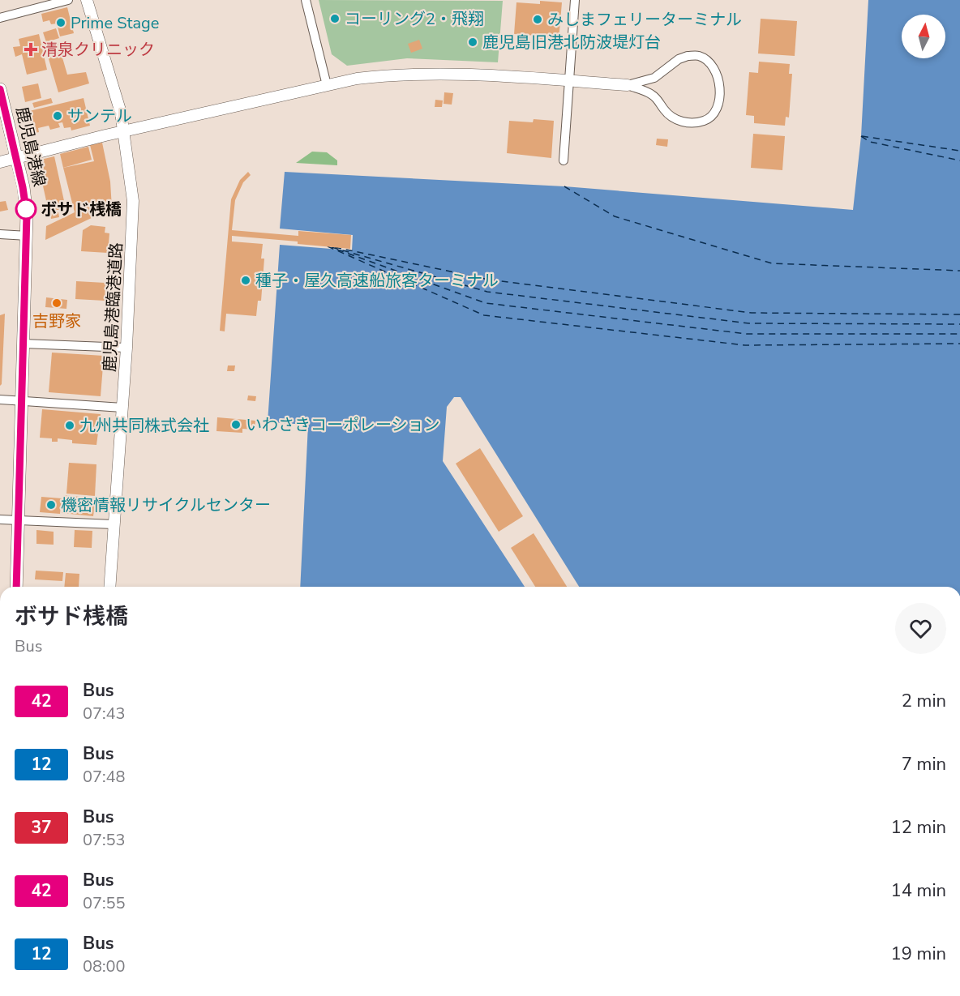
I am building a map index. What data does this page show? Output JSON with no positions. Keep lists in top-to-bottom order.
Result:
{
  "streets": {
    "main road": ["鹿児島港線"],
    "street": ["鹿児島港臨港道路"]
  },
  "places": {
    "other": [
      "コーリング2・飛翔",
      "みしまフェリーターミナル",
      "Prime Stage",
      "鹿児島旧港北防波堤灯台",
      "サンテル",
      "ボサド桟橋",
      "種子・屋久高速船旅客ターミナル",
      "吉野家",
      "いわさきコーポレーション",
      "九州共同株式会社",
      "機密情報リサイクルセンター"
    ],
    "health": ["清泉クリニック"]
  },
  "lines": ["bus line 42"],
  "north": "top",
  "page": {
    "heading": ["ボサド桟橋", "Bus"],
    "list": [
      {
        "mark": "42",
        "name": "Bus",
        "note": "07:43",
        "value": "2 min"
      },
      {
        "mark": "12",
        "name": "Bus",
        "note": "07:48",
        "value": "7 min"
      },
      {
        "mark": "37",
        "name": "Bus",
        "note": "07:53",
        "value": "12 min"
      },
      {
        "mark": "42",
        "name": "Bus",
        "note": "07:55",
        "value": "14 min"
      },
      {
        "mark": "12",
        "name": "Bus",
        "note": "08:00",
        "value": "19 min"
      }
    ]
  }
}
